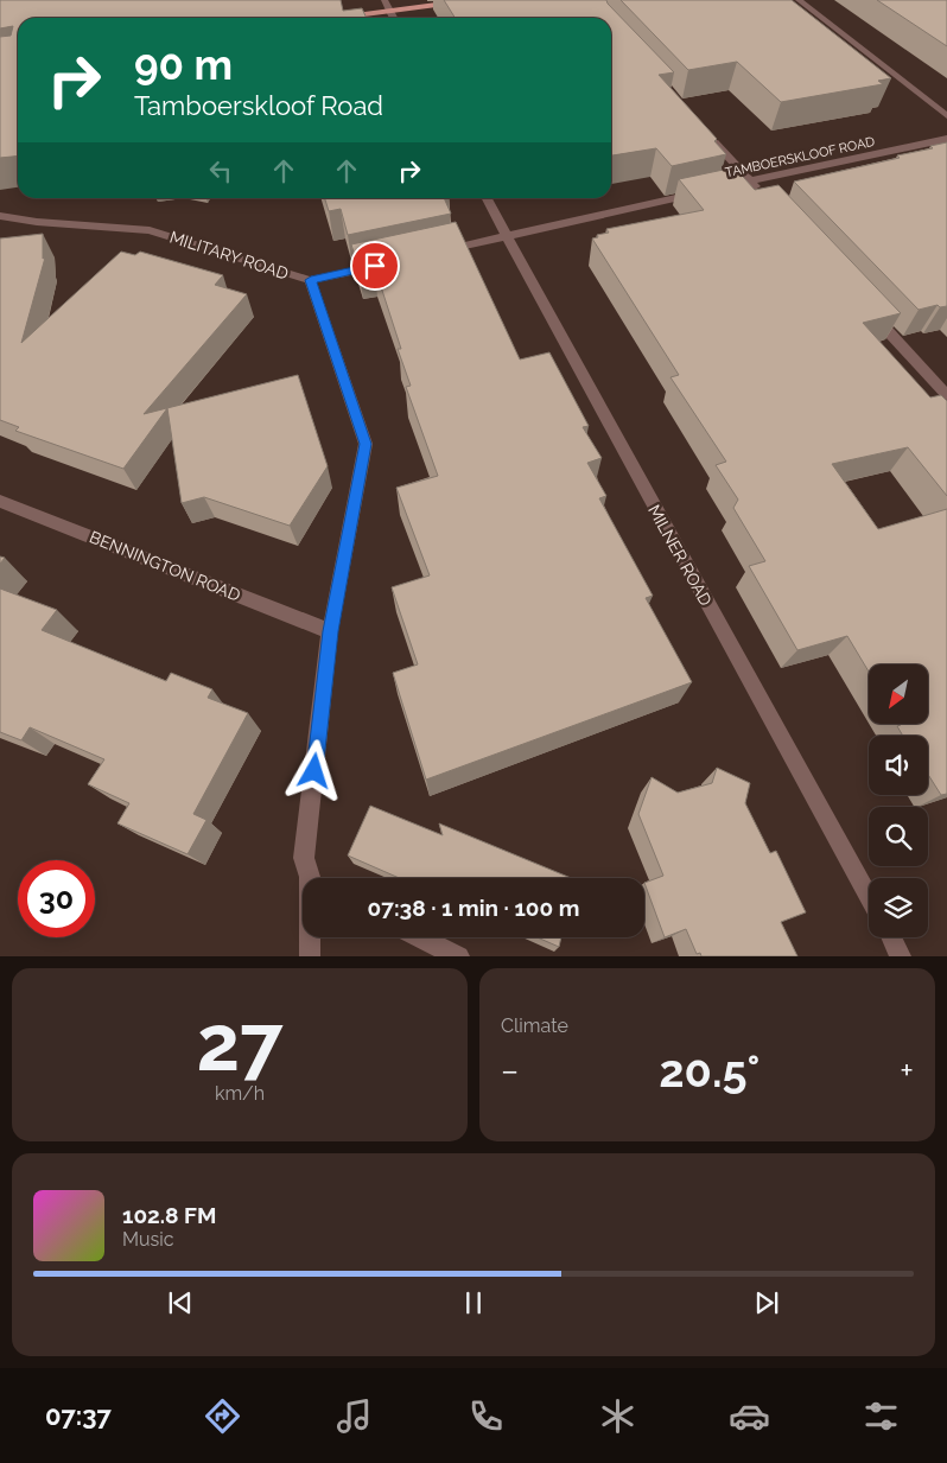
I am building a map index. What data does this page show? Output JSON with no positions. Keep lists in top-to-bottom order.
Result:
{
  "streets": {
    "street": [
      "TAMBOERSKLOOF ROAD",
      "MILITARY ROAD",
      "MILNER ROAD",
      "BENNINGTON ROAD"
    ]
  },
  "crossings": [
    ["TAMBOERSKLOOF ROAD", "MILNER ROAD"],
    ["MILITARY ROAD", "BENNINGTON ROAD"]
  ],
  "north": "bottom left",
  "page": {
    "turn": ["90 m", "Tamboerskloof Road"],
    "limit": "30",
    "trip": "07:38 · 1 min · 100 m",
    "tile": [
      ["27", "km/h"],
      "Climate"
    ],
    "heat": ["−", "20.5°", "+"],
    "song": ["102.8 FM", "Music"],
    "tabs": "07:37"
  }
}
